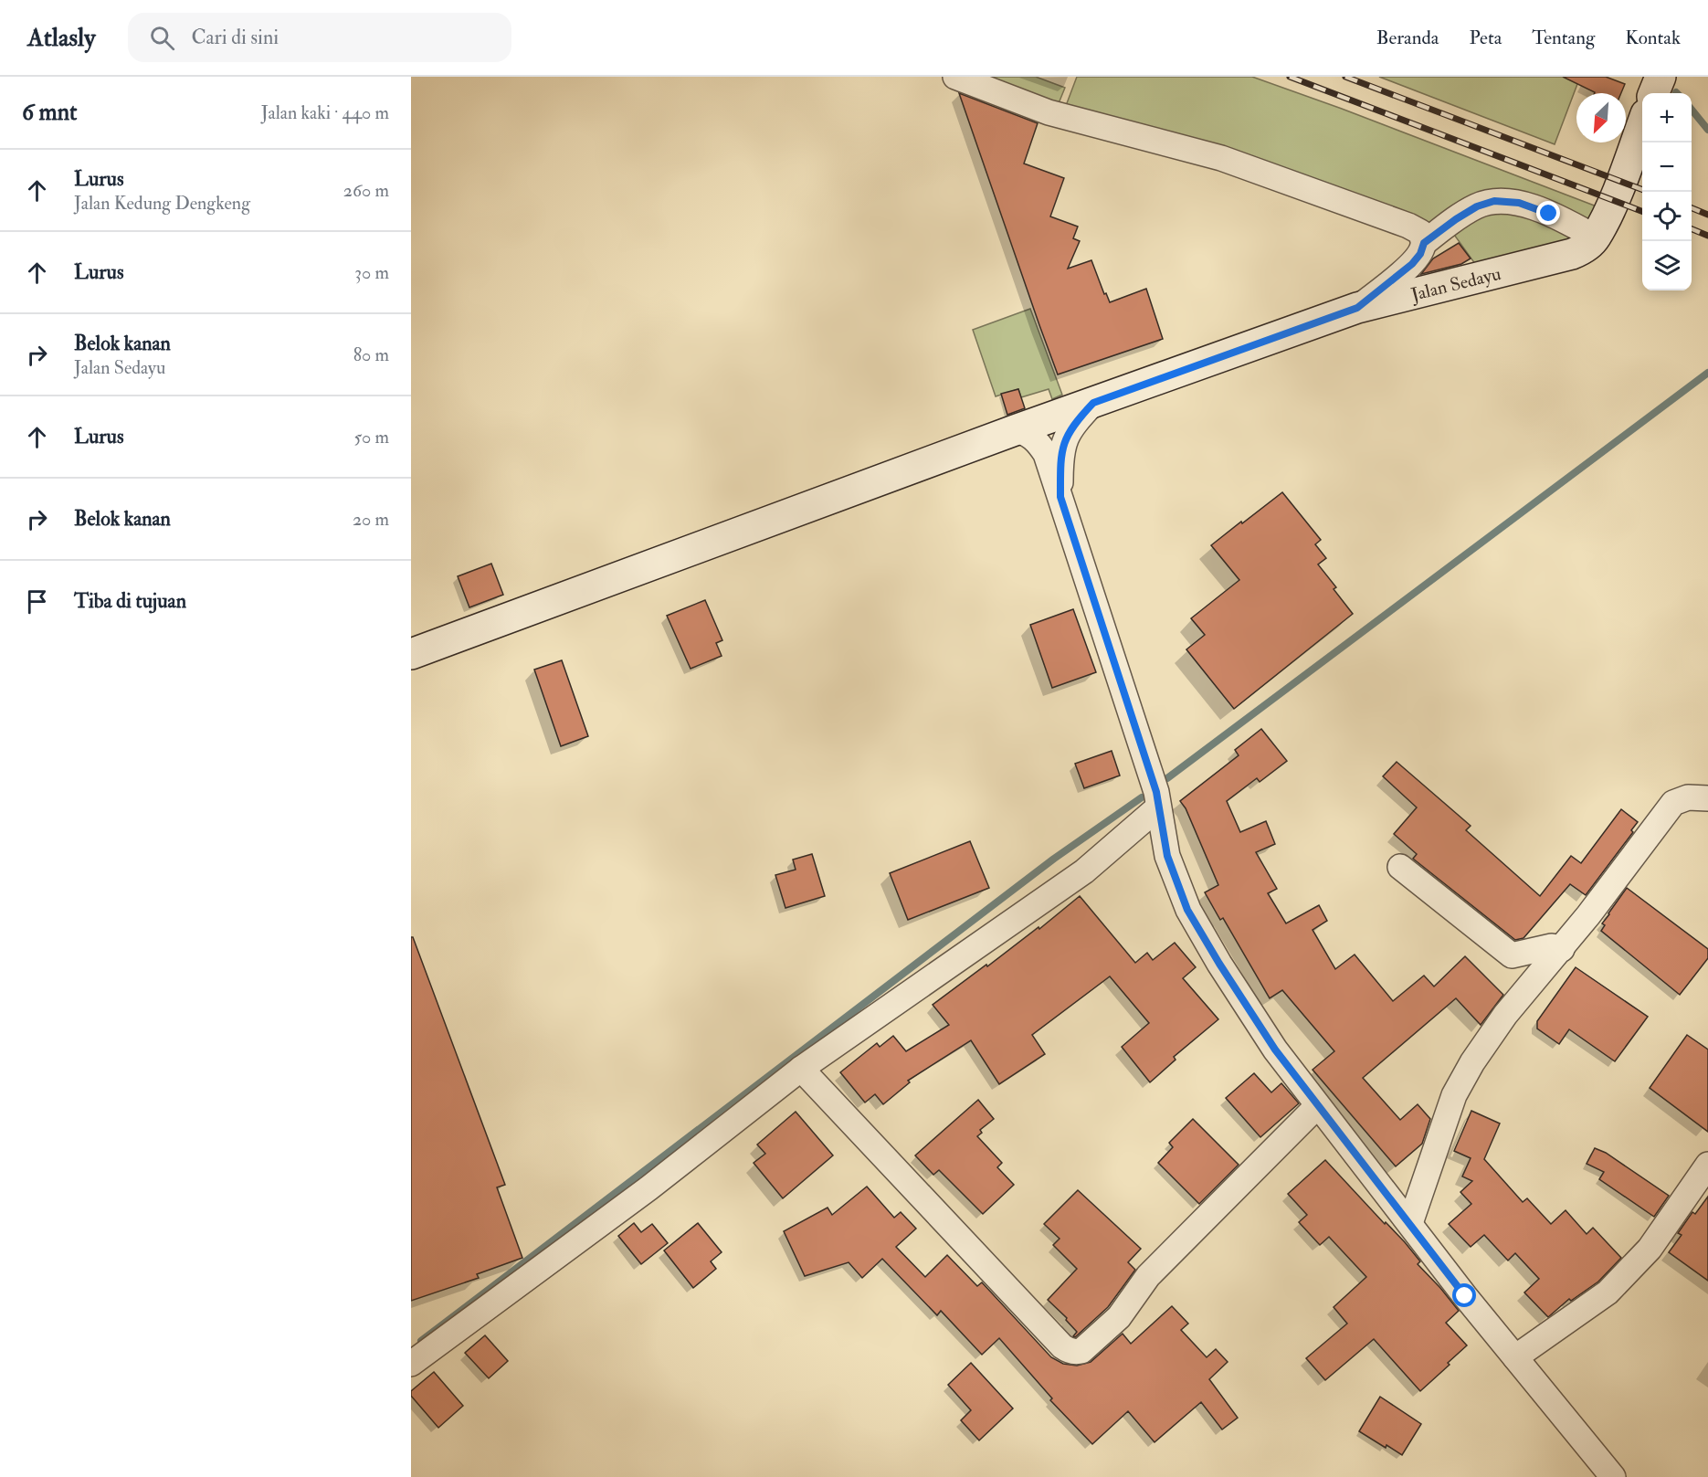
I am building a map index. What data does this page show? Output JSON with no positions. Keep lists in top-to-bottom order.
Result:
{
  "streets": {
    "street": ["Jalan Sedayu"]
  },
  "north": "bottom left",
  "page": {
    "header": "Atlasly",
    "search": "Cari di sini",
    "nav": [
      "Beranda",
      "Peta",
      "Tentang",
      "Kontak"
    ],
    "heading": ["6 mnt", "Jalan kaki · 440 m"],
    "map_buttons": ["+", "−"],
    "list": [
      ["Lurus", "Jalan Kedung Dengkeng", "260 m"],
      ["Lurus", "30 m"],
      ["Belok kanan", "Jalan Sedayu", "80 m"],
      ["Lurus", "50 m"],
      ["Belok kanan", "20 m"],
      "Tiba di tujuan"
    ]
  }
}
